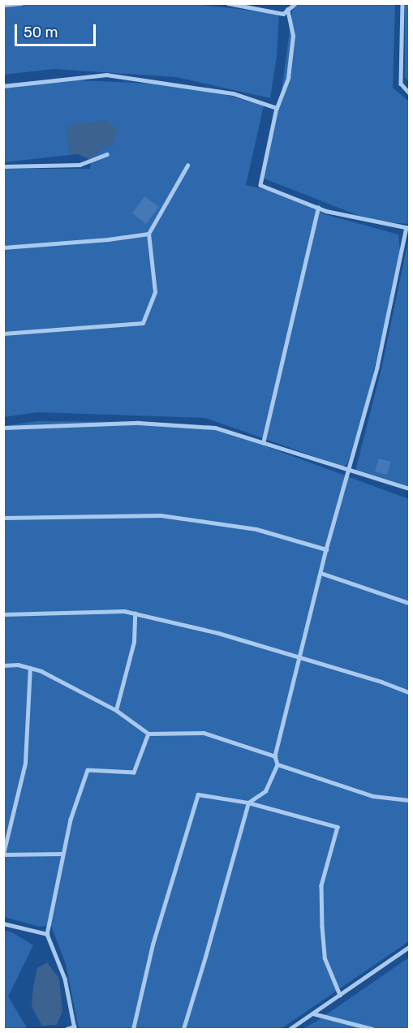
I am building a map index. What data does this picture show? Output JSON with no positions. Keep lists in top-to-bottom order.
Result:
{
  "scale_bar": "50 m"
}
